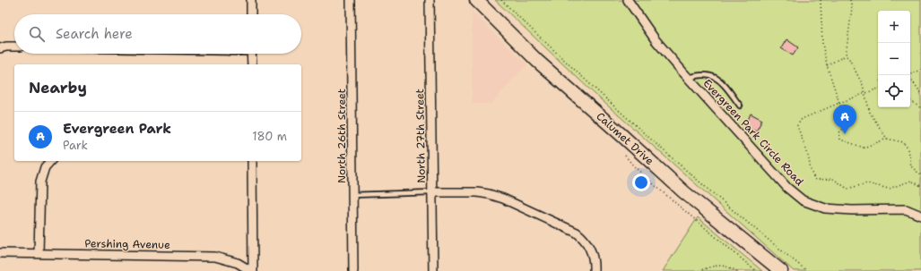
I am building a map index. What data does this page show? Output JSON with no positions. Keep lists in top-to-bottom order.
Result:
{
  "streets": {
    "main road": ["Calumet Drive"],
    "street": [
      "Evergreen Park Circle Road",
      "North 26th Street",
      "North 27th Street",
      "Pershing Avenue"
    ]
  },
  "page": {
    "map_buttons": ["+", "−"],
    "search": "Search here",
    "heading": "Nearby",
    "pins": "A",
    "list": [
      {
        "mark": "A",
        "name": "Evergreen Park",
        "note": "Park",
        "value": "180 m"
      }
    ]
  }
}
